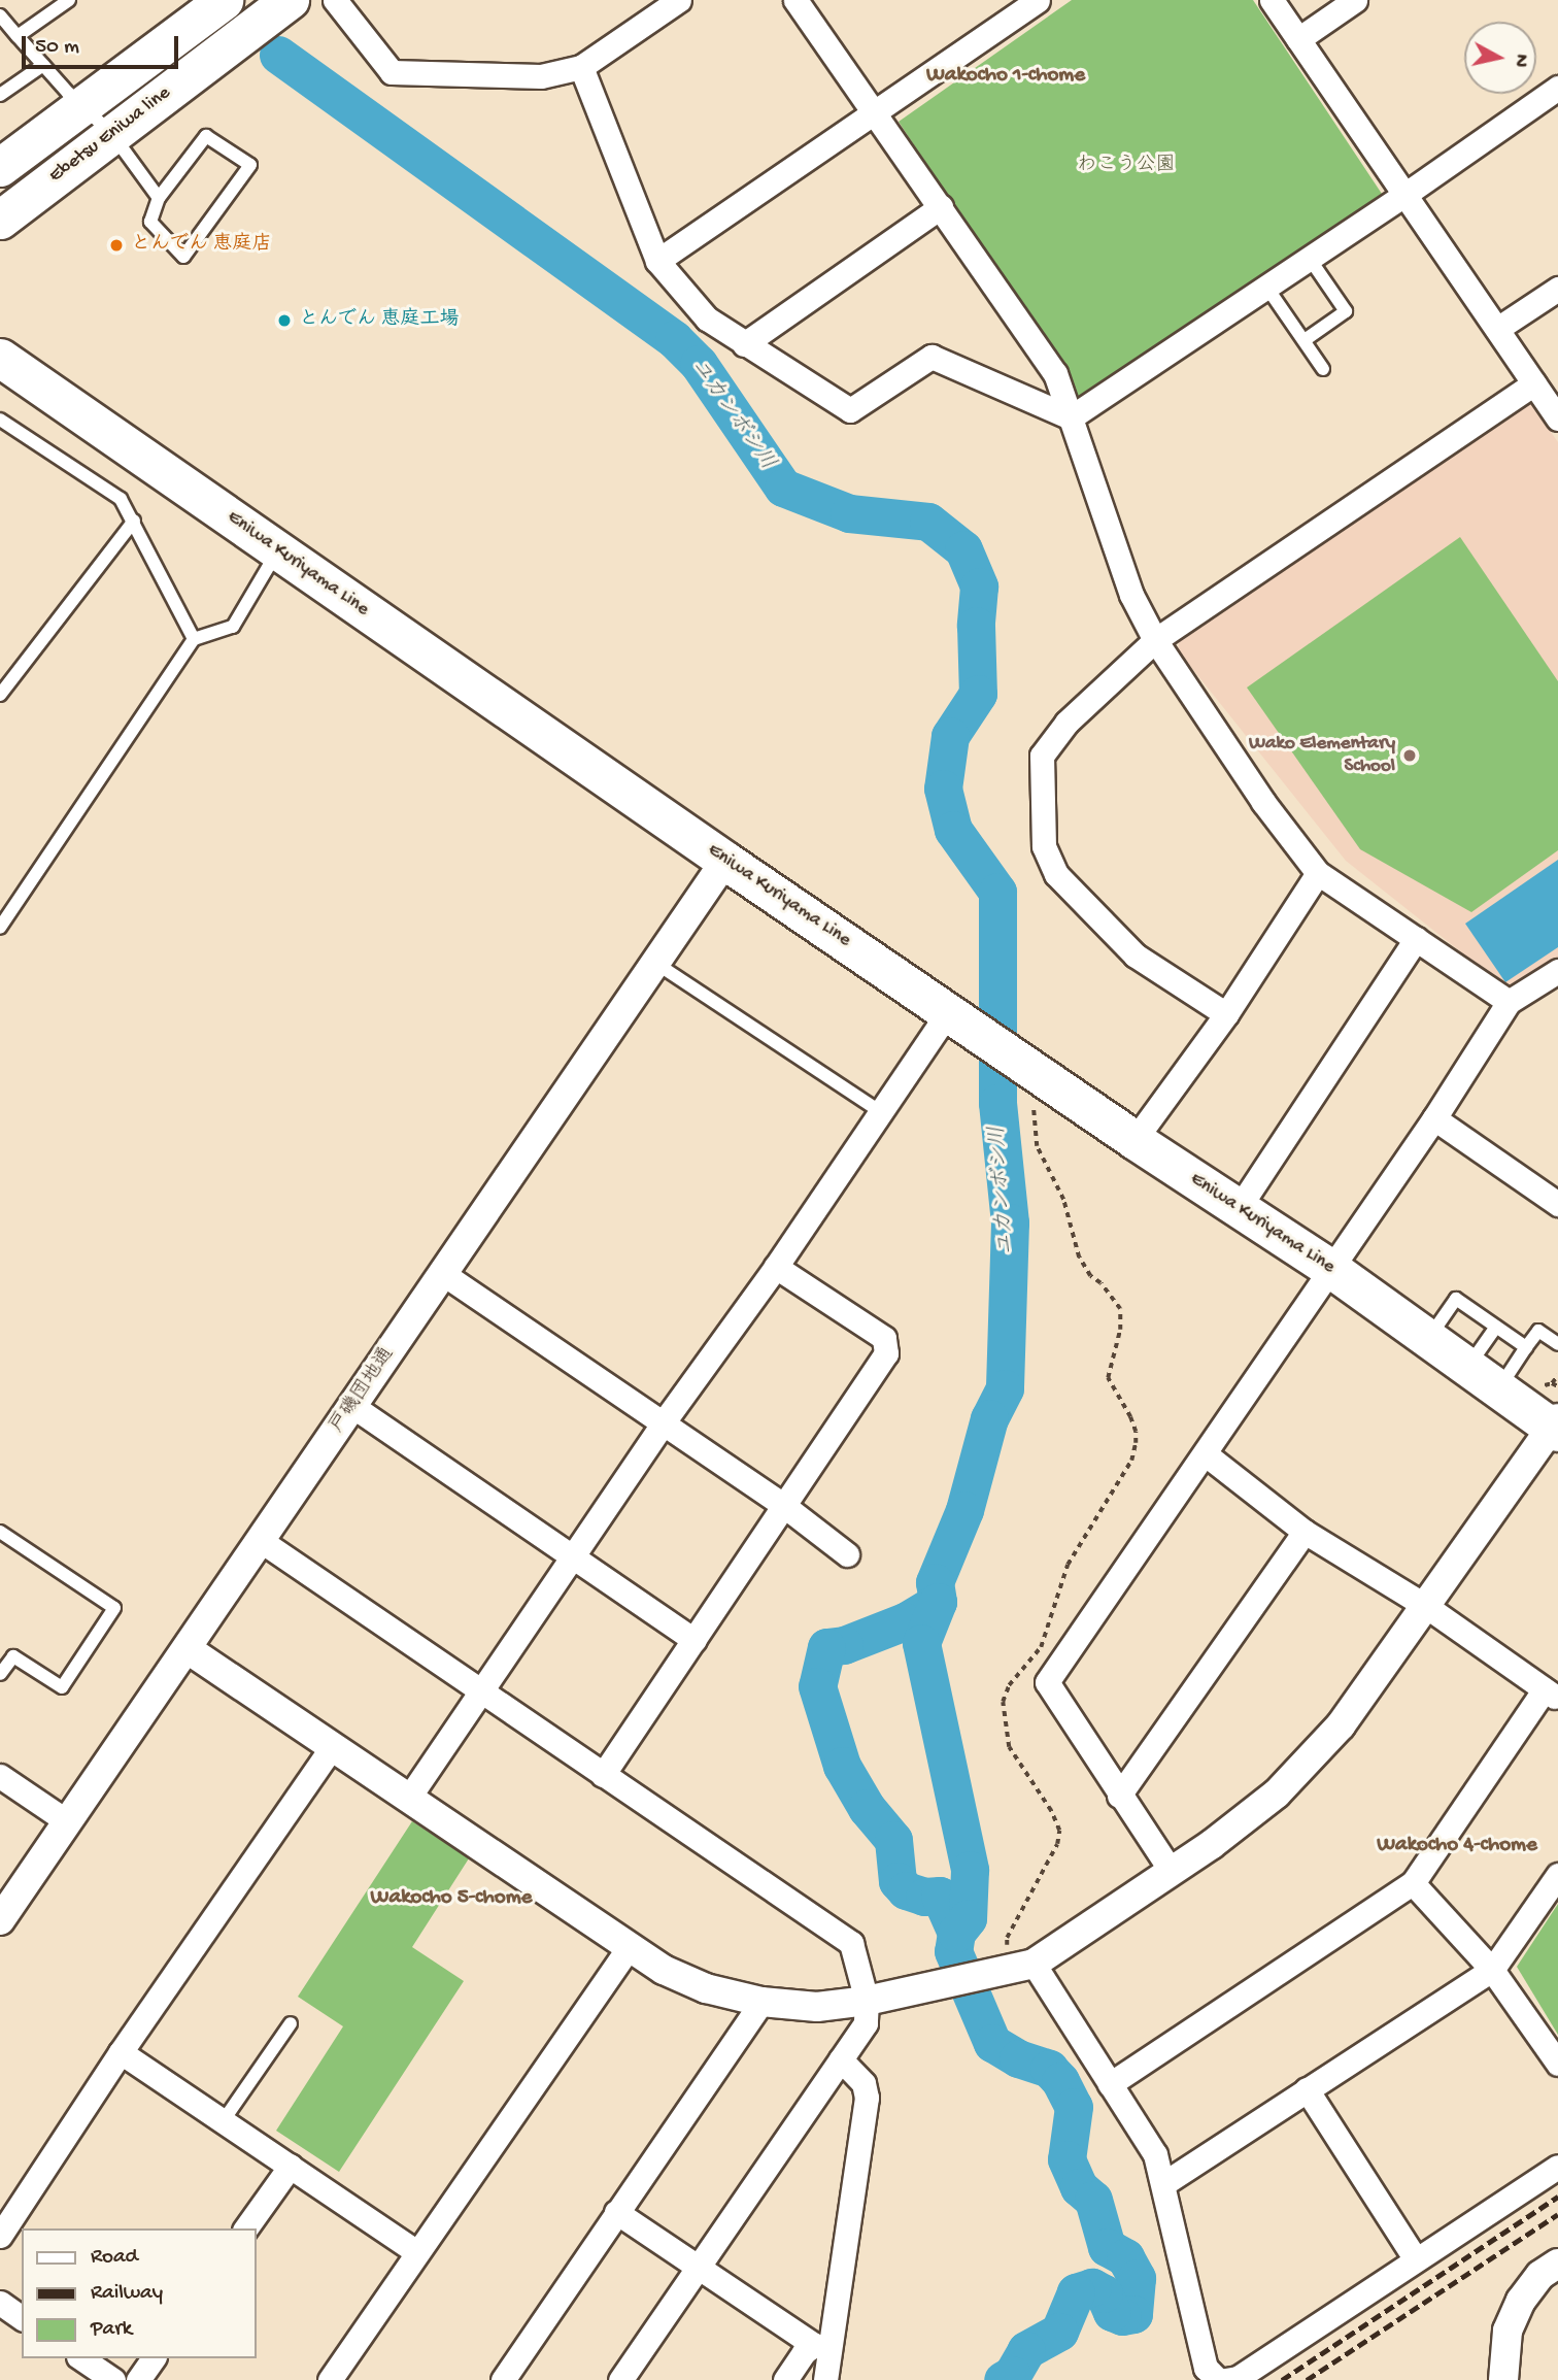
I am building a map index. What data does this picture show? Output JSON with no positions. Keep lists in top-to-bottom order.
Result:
{
  "streets": {
    "main road": ["Ebetsu Eniwa line", "Eniwa Kuriyama Line"],
    "street": ["戸磯団地通"]
  },
  "crossings": [
    ["Eniwa Kuriyama Line", "戸磯団地通"]
  ],
  "districts": ["Wakocho 1-chome", "Wakocho 4-chome", "Wakocho 5-chome"],
  "water": ["ユカンボシ川"],
  "parks": ["わこう公園"],
  "places": ["とんでん 恵庭店", "とんでん 恵庭工場", "Wako Elementary School"],
  "legend": ["Road", "Railway", "Park"],
  "scale_bar": "50 m",
  "north": "right"
}
